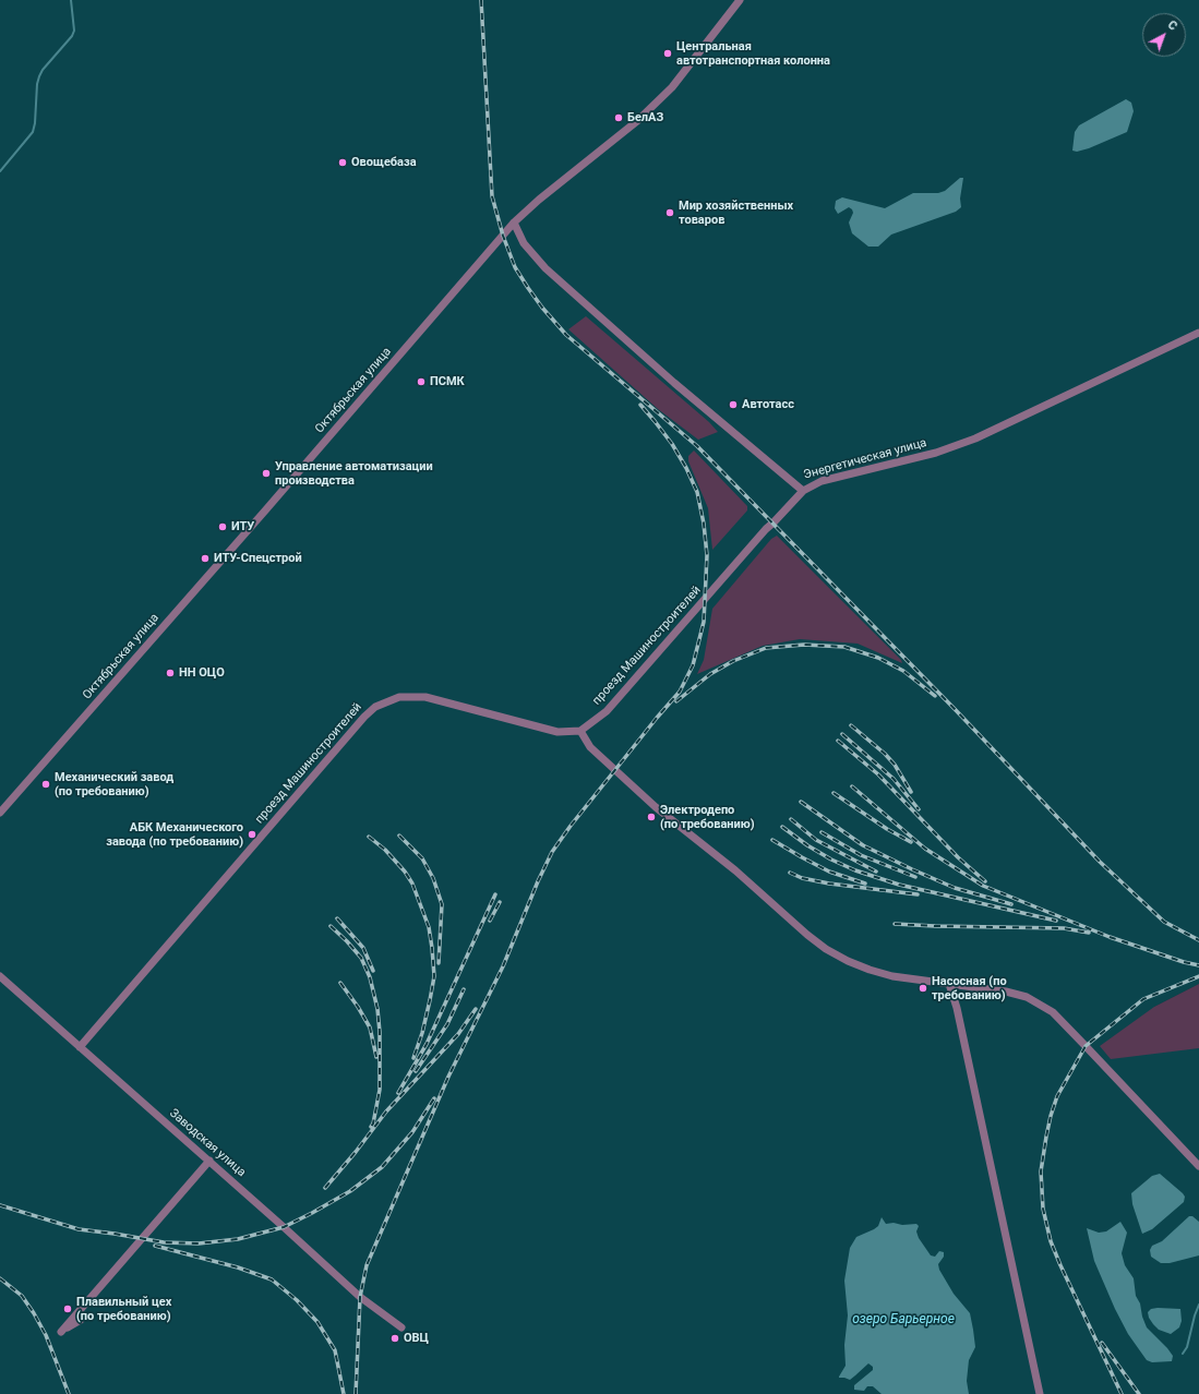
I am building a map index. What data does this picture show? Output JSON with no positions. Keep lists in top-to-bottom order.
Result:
{
  "streets": {
    "street": [
      "Октябрьская улица",
      "Энергетическая улица",
      "проезд Машиностроителей",
      "Заводская улица"
    ]
  },
  "crossings": [
    ["Октябрьская улица", "Энергетическая улица"],
    ["Энергетическая улица", "проезд Машиностроителей"],
    ["проезд Машиностроителей", "Заводская улица"]
  ],
  "water": ["озеро Барьерное"],
  "places": [
    "Центральная автотранспортная колонна",
    "БелАЗ",
    "Овощебаза",
    "Мир хозяйственных товаров",
    "ПСМК",
    "Автотасс",
    "Управление автоматизации производства",
    "ИТУ",
    "ИТУ-Спецстрой",
    "НН ОЦО",
    "Механический завод (по требованию)",
    "Электродепо (по требованию)",
    "АБК Механического завода (по требованию)",
    "Насосная (по требованию)",
    "Плавильный цех (по требованию)",
    "ОВЦ"
  ],
  "north": "top right"
}
